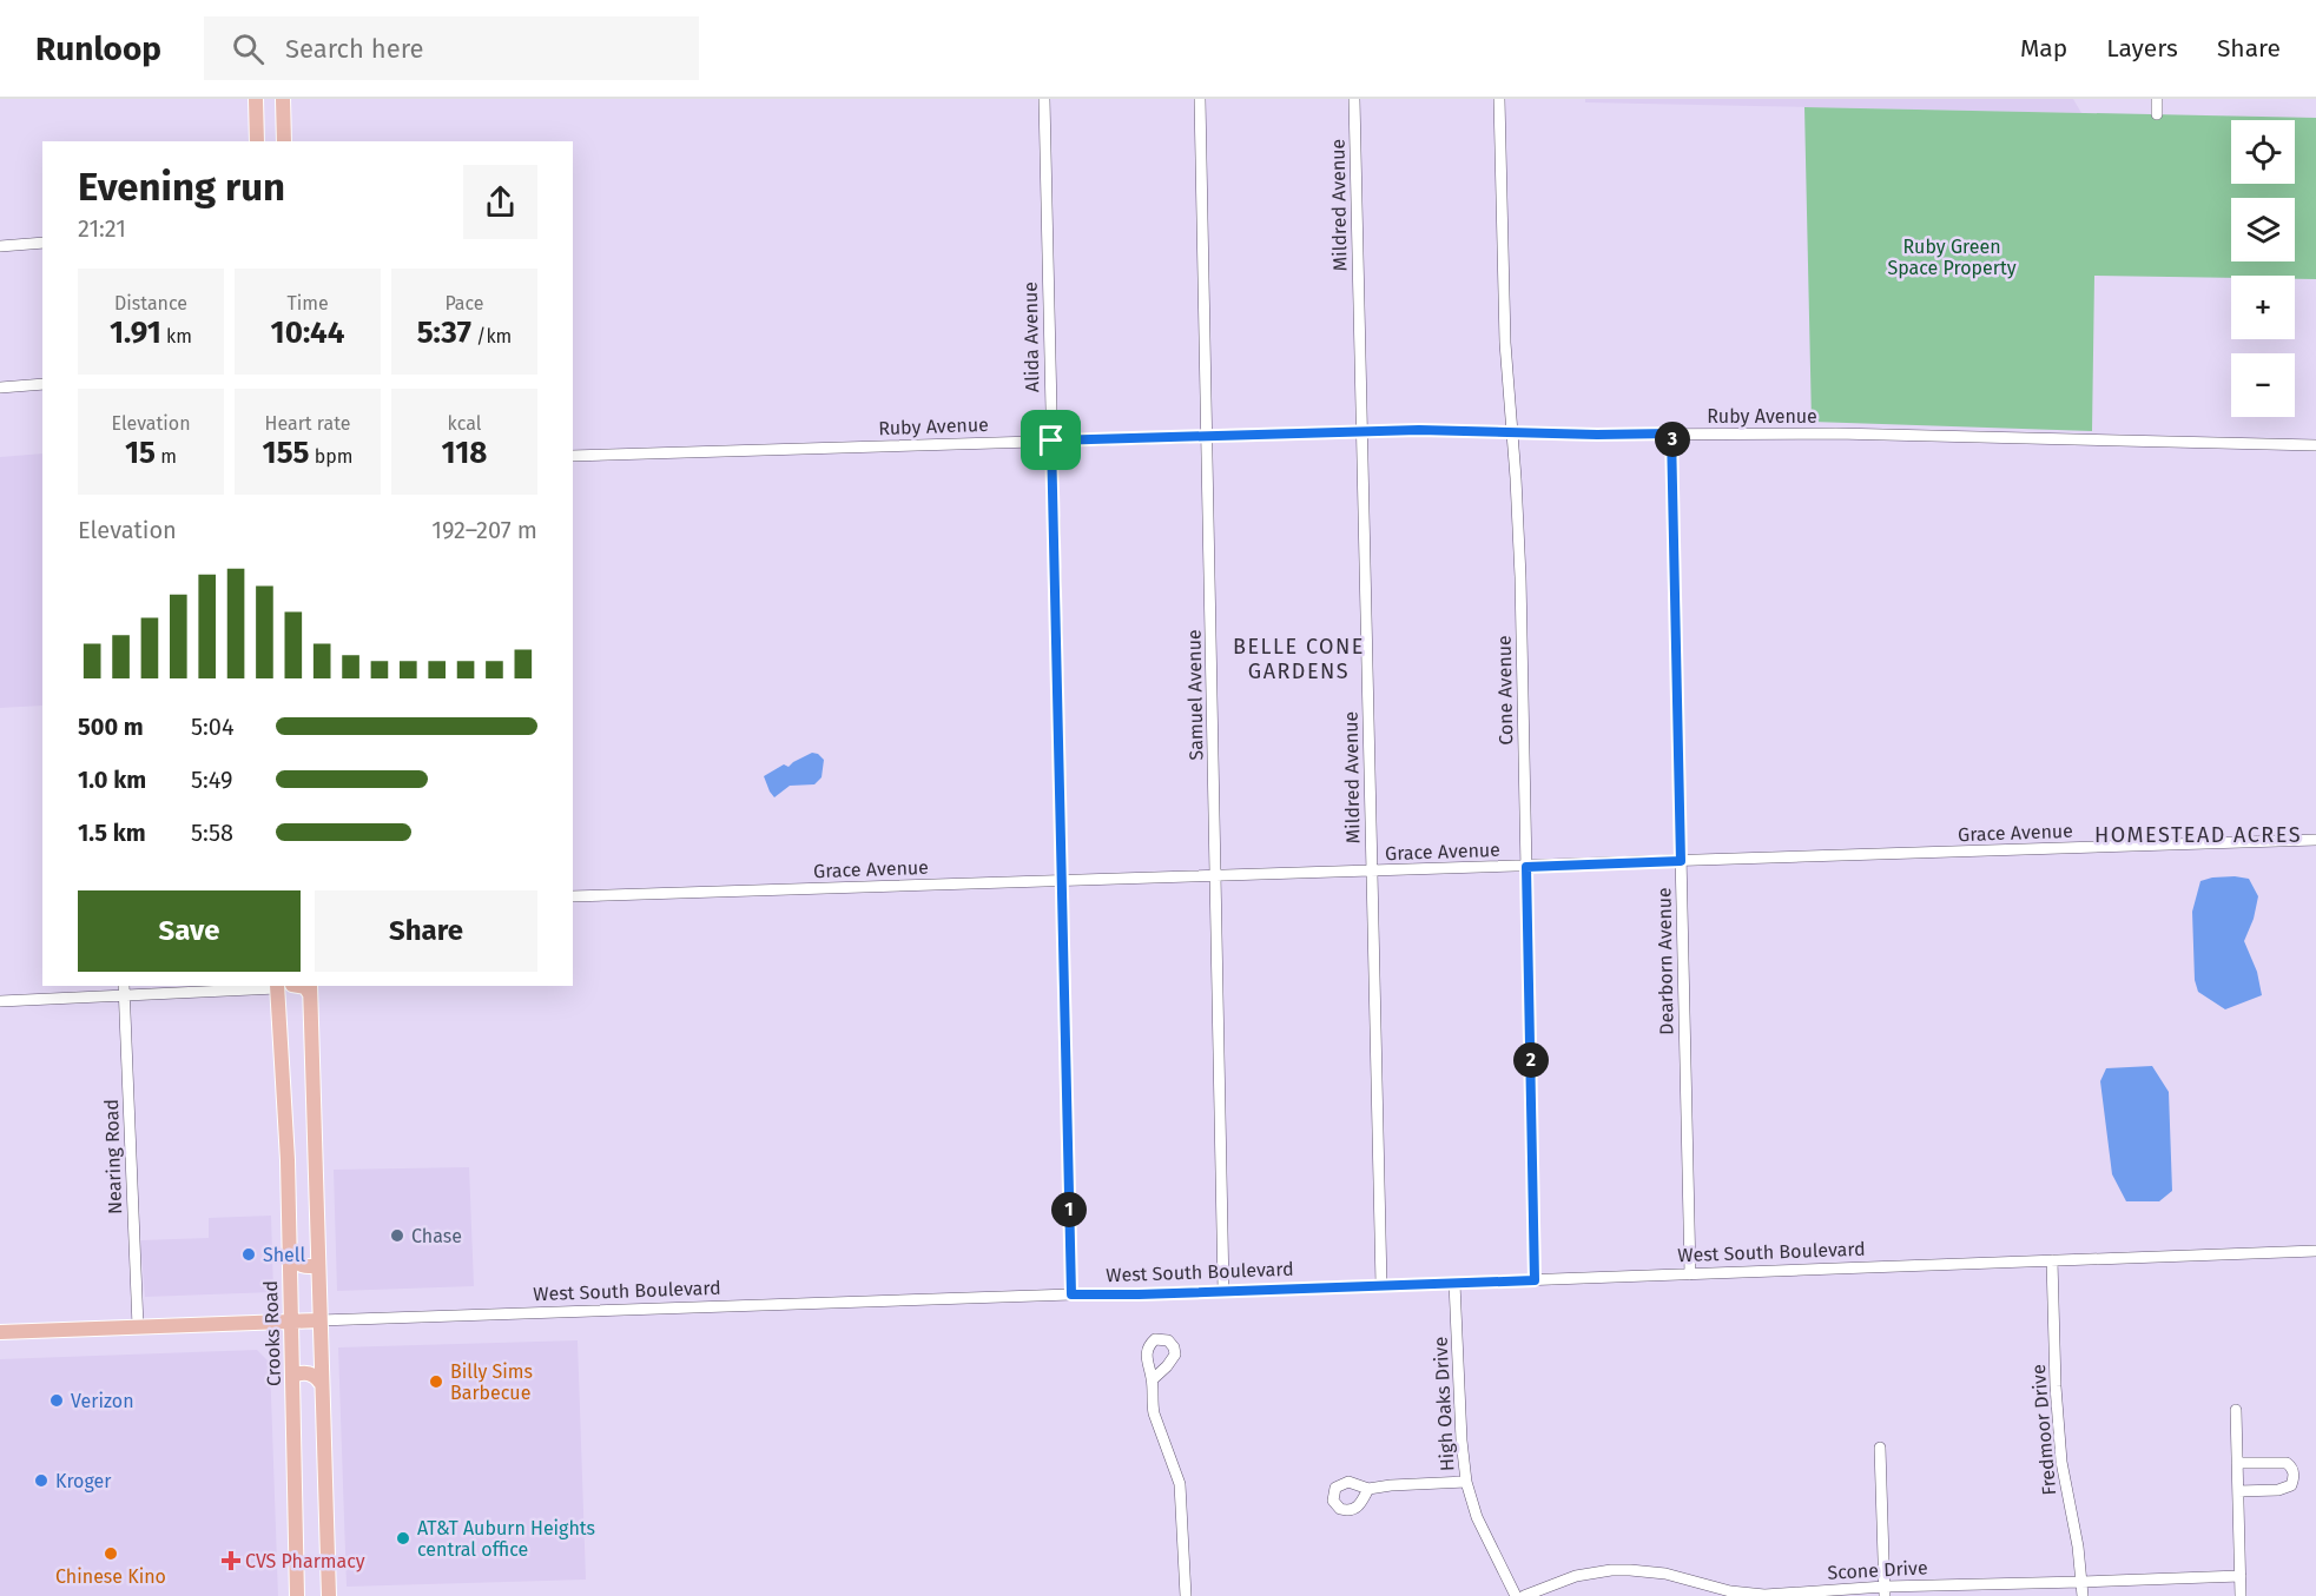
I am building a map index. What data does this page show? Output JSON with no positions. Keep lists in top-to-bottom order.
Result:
{
  "streets": {
    "main road": ["West South Boulevard", "Crooks Road"],
    "street": [
      "Mildred Avenue",
      "Alida Avenue",
      "Ruby Avenue",
      "Cone Avenue",
      "Samuel Avenue",
      "Grace Avenue",
      "Dearborn Avenue",
      "Nearing Road",
      "High Oaks Drive",
      "Fredmoor Drive",
      "Scone Drive"
    ]
  },
  "crossings": [
    ["Mildred Avenue", "Ruby Avenue"],
    ["Mildred Avenue", "Grace Avenue"],
    ["Mildred Avenue", "West South Boulevard"],
    ["Alida Avenue", "Ruby Avenue"],
    ["Alida Avenue", "Grace Avenue"],
    ["Alida Avenue", "West South Boulevard"],
    ["Ruby Avenue", "Cone Avenue"],
    ["Ruby Avenue", "Samuel Avenue"],
    ["Ruby Avenue", "Dearborn Avenue"],
    ["Cone Avenue", "Grace Avenue"],
    ["Cone Avenue", "West South Boulevard"],
    ["Samuel Avenue", "Grace Avenue"],
    ["Samuel Avenue", "West South Boulevard"],
    ["Grace Avenue", "Dearborn Avenue"],
    ["Dearborn Avenue", "West South Boulevard"],
    ["Nearing Road", "West South Boulevard"],
    ["West South Boulevard", "Crooks Road"],
    ["West South Boulevard", "High Oaks Drive"],
    ["West South Boulevard", "Fredmoor Drive"],
    ["Fredmoor Drive", "Scone Drive"]
  ],
  "districts": ["BELLE CONE GARDENS", "HOMESTEAD ACRES"],
  "parks": ["Ruby Green Space Property"],
  "places": {
    "other": [
      "Chase",
      "Shell",
      "Billy Sims Barbecue",
      "Verizon",
      "Kroger",
      "AT&T Auburn Heights central office",
      "Chinese Kino"
    ],
    "health": ["CVS Pharmacy"]
  },
  "page": {
    "header": "Runloop",
    "search": "Search here",
    "nav": ["Map", "Layers", "Share"],
    "map_buttons": ["+", "−"],
    "heading": ["Evening run", "21:21"],
    "stats": [
      ["Distance", "1.91 km"],
      ["Time", "10:44"],
      ["Pace", "5:37 /km"],
      ["Elevation", "15 m"],
      ["Heart rate", "155 bpm"],
      ["kcal", "118"]
    ],
    "pins": ["3", "2", "1"],
    "chart": ["Elevation", "192–207 m"],
    "list": [
      {
        "name": "500 m",
        "note": "5:04"
      },
      {
        "name": "1.0 km",
        "note": "5:49"
      },
      {
        "name": "1.5 km",
        "note": "5:58"
      }
    ],
    "buttons": ["Save", "Share"]
  }
}
